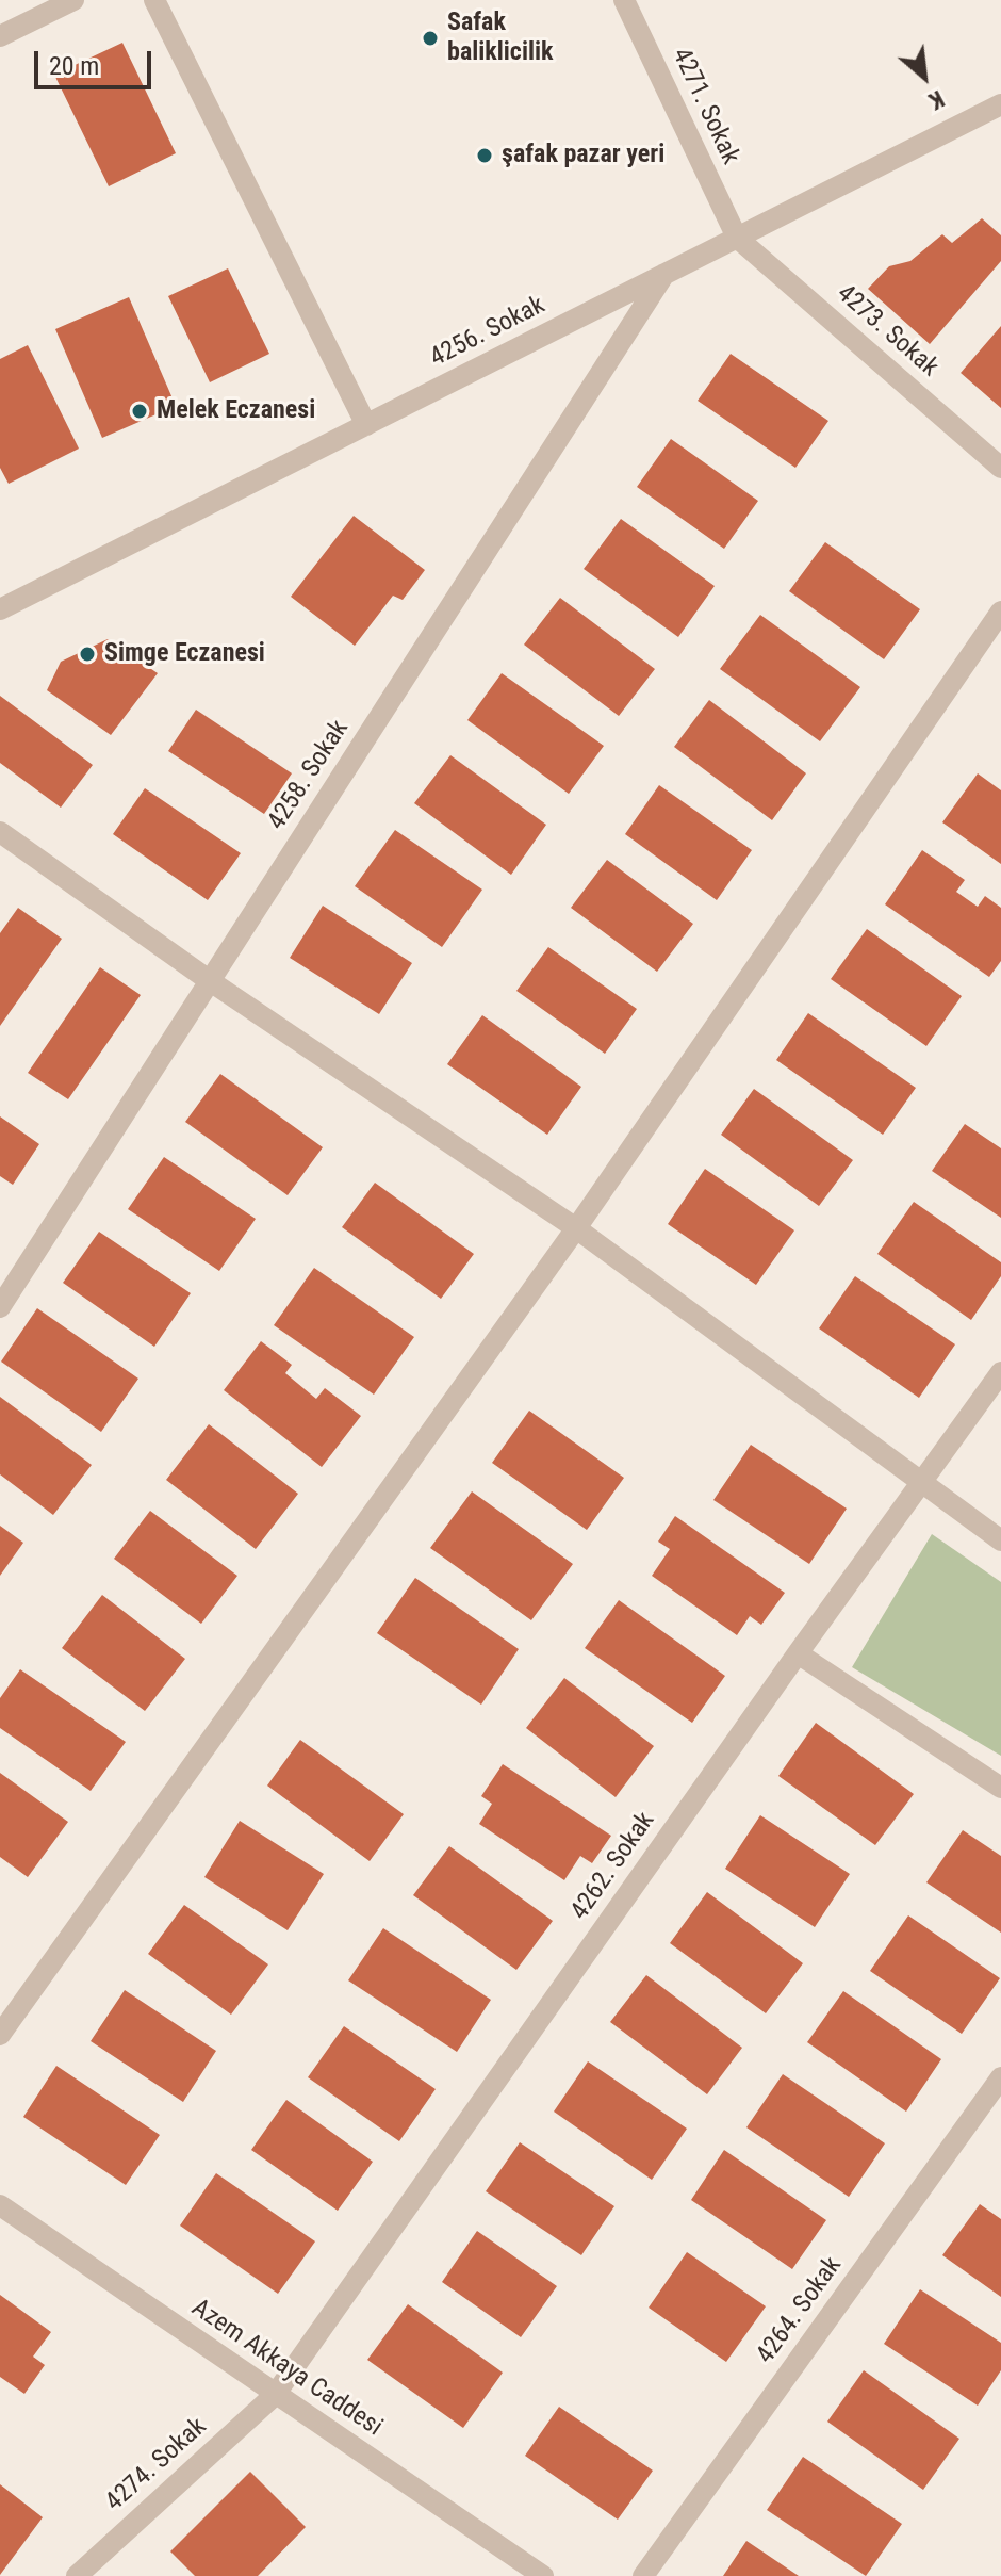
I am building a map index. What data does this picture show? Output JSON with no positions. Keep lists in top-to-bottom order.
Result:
{
  "streets": {
    "street": [
      "4271. Sokak",
      "4273. Sokak",
      "4256. Sokak",
      "4258. Sokak",
      "4262. Sokak",
      "4264. Sokak",
      "Azem Akkaya Caddesi",
      "4274. Sokak"
    ]
  },
  "crossings": [
    ["4271. Sokak", "4273. Sokak"],
    ["4271. Sokak", "4256. Sokak"],
    ["4273. Sokak", "4256. Sokak"],
    ["4256. Sokak", "4258. Sokak"],
    ["4262. Sokak", "Azem Akkaya Caddesi"],
    ["4262. Sokak", "4274. Sokak"],
    ["Azem Akkaya Caddesi", "4274. Sokak"]
  ],
  "places": [
    "Safak baliklicilik",
    "şafak pazar yeri",
    "Melek Eczanesi",
    "Simge Eczanesi"
  ],
  "scale_bar": "20 m",
  "north": "bottom right"
}
